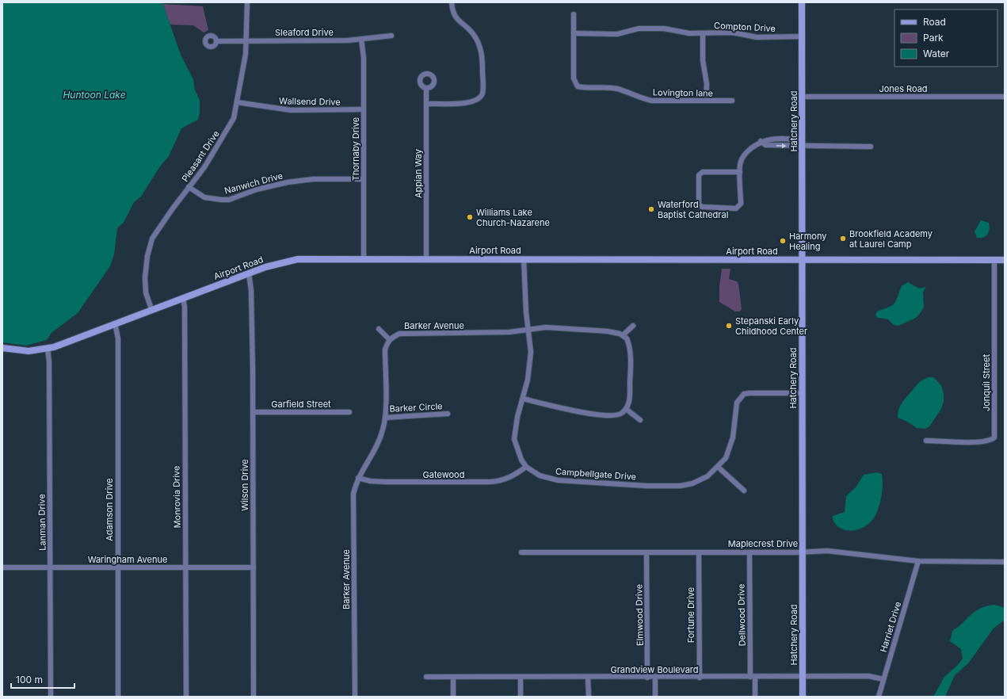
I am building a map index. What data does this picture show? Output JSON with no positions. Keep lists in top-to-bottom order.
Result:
{
  "streets": {
    "street": [
      "Compton Drive",
      "Sleaford Drive",
      "Jones Road",
      "Lovington lane",
      "Wallsend Drive",
      "Hatchery Road",
      "Thornaby Drive",
      "Pleasant Drive",
      "Appian Way",
      "Nanwich Drive",
      "Airport Road",
      "Barker Avenue",
      "Jonquil Street",
      "Garfield Street",
      "Barker Circle",
      "Campbellgate Drive",
      "Gatewood",
      "Wilson Drive",
      "Monrovia Drive",
      "Adamson Drive",
      "Lanman Drive",
      "Maplecrest Drive",
      "Waringham Avenue",
      "Elmwood Drive",
      "Fortune Drive",
      "Dellwood Drive",
      "Harriet Drive",
      "Grandview Boulevard"
    ]
  },
  "crossings": [
    ["Compton Drive", "Lovington lane"],
    ["Compton Drive", "Hatchery Road"],
    ["Sleaford Drive", "Thornaby Drive"],
    ["Sleaford Drive", "Pleasant Drive"],
    ["Jones Road", "Hatchery Road"],
    ["Wallsend Drive", "Thornaby Drive"],
    ["Wallsend Drive", "Pleasant Drive"],
    ["Hatchery Road", "Airport Road"],
    ["Hatchery Road", "Campbellgate Drive"],
    ["Hatchery Road", "Maplecrest Drive"],
    ["Hatchery Road", "Grandview Boulevard"],
    ["Thornaby Drive", "Nanwich Drive"],
    ["Thornaby Drive", "Airport Road"],
    ["Pleasant Drive", "Nanwich Drive"],
    ["Pleasant Drive", "Airport Road"],
    ["Appian Way", "Airport Road"],
    ["Airport Road", "Jonquil Street"],
    ["Airport Road", "Wilson Drive"],
    ["Airport Road", "Monrovia Drive"],
    ["Airport Road", "Adamson Drive"],
    ["Airport Road", "Lanman Drive"],
    ["Barker Avenue", "Barker Circle"],
    ["Barker Avenue", "Gatewood"],
    ["Garfield Street", "Wilson Drive"],
    ["Campbellgate Drive", "Gatewood"],
    ["Wilson Drive", "Waringham Avenue"],
    ["Monrovia Drive", "Waringham Avenue"],
    ["Adamson Drive", "Waringham Avenue"],
    ["Lanman Drive", "Waringham Avenue"],
    ["Maplecrest Drive", "Elmwood Drive"],
    ["Maplecrest Drive", "Fortune Drive"],
    ["Maplecrest Drive", "Dellwood Drive"],
    ["Maplecrest Drive", "Harriet Drive"],
    ["Elmwood Drive", "Grandview Boulevard"],
    ["Fortune Drive", "Grandview Boulevard"],
    ["Dellwood Drive", "Grandview Boulevard"],
    ["Harriet Drive", "Grandview Boulevard"]
  ],
  "water": ["Huntoon Lake"],
  "places": [
    "Waterford Baptist Cathedral",
    "Williams Lake Church-Nazarene",
    "Brookfield Academy at Laurel Camp",
    "Harmony Healing",
    "Stepanski Early Childhood Center"
  ],
  "legend": ["Road", "Park", "Water"],
  "scale_bar": "100 m"
}
